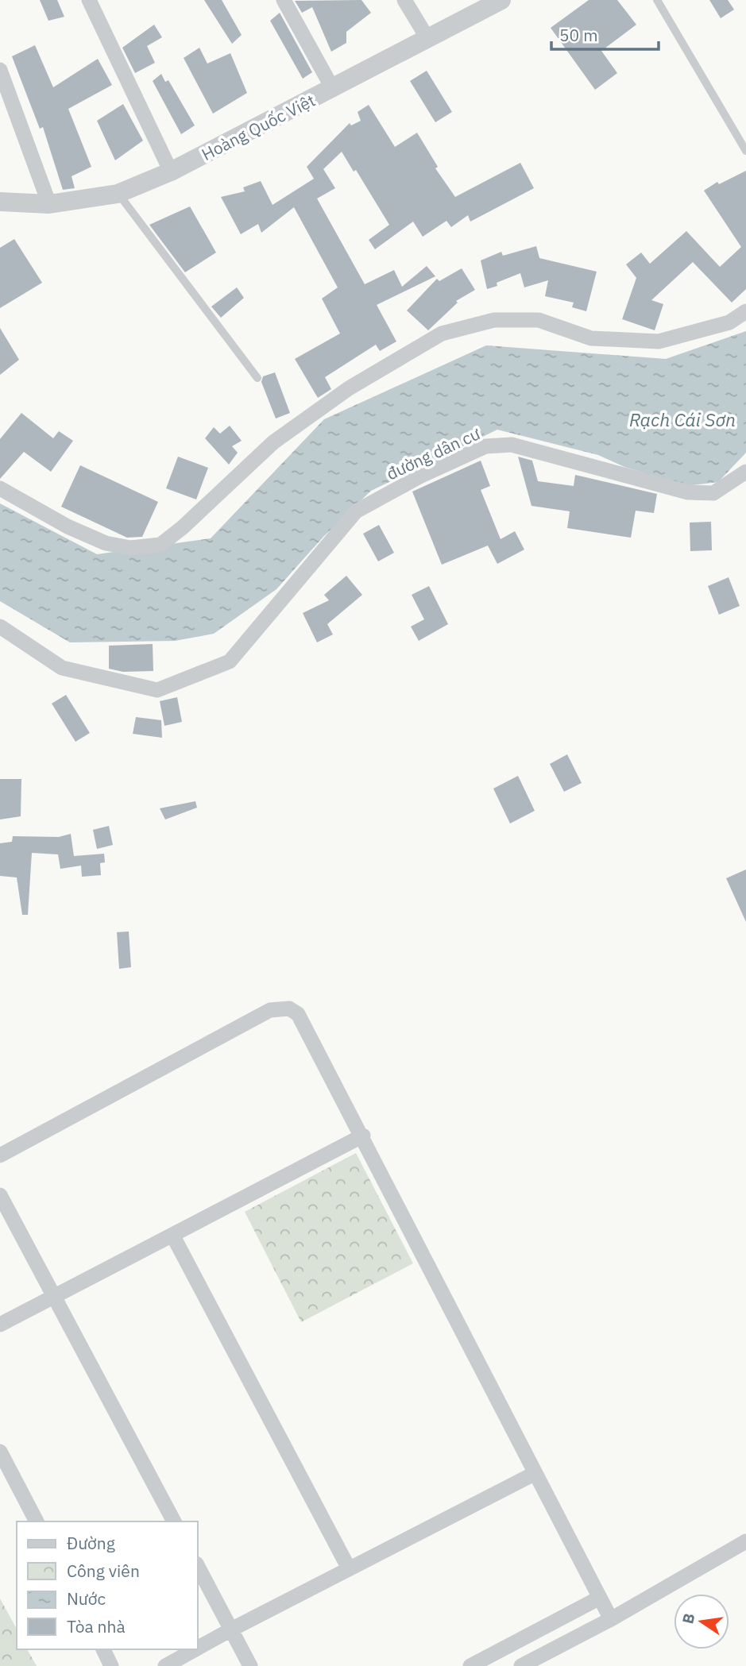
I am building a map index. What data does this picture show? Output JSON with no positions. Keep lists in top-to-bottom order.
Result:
{
  "streets": {
    "street": ["Hoàng Quốc Việt", "đường dân cư"]
  },
  "water": ["Rạch Cái Sơn"],
  "legend": [
    "Đường",
    "Công viên",
    "Nước",
    "Tòa nhà"
  ],
  "scale_bar": "50 m",
  "north": "left"
}
